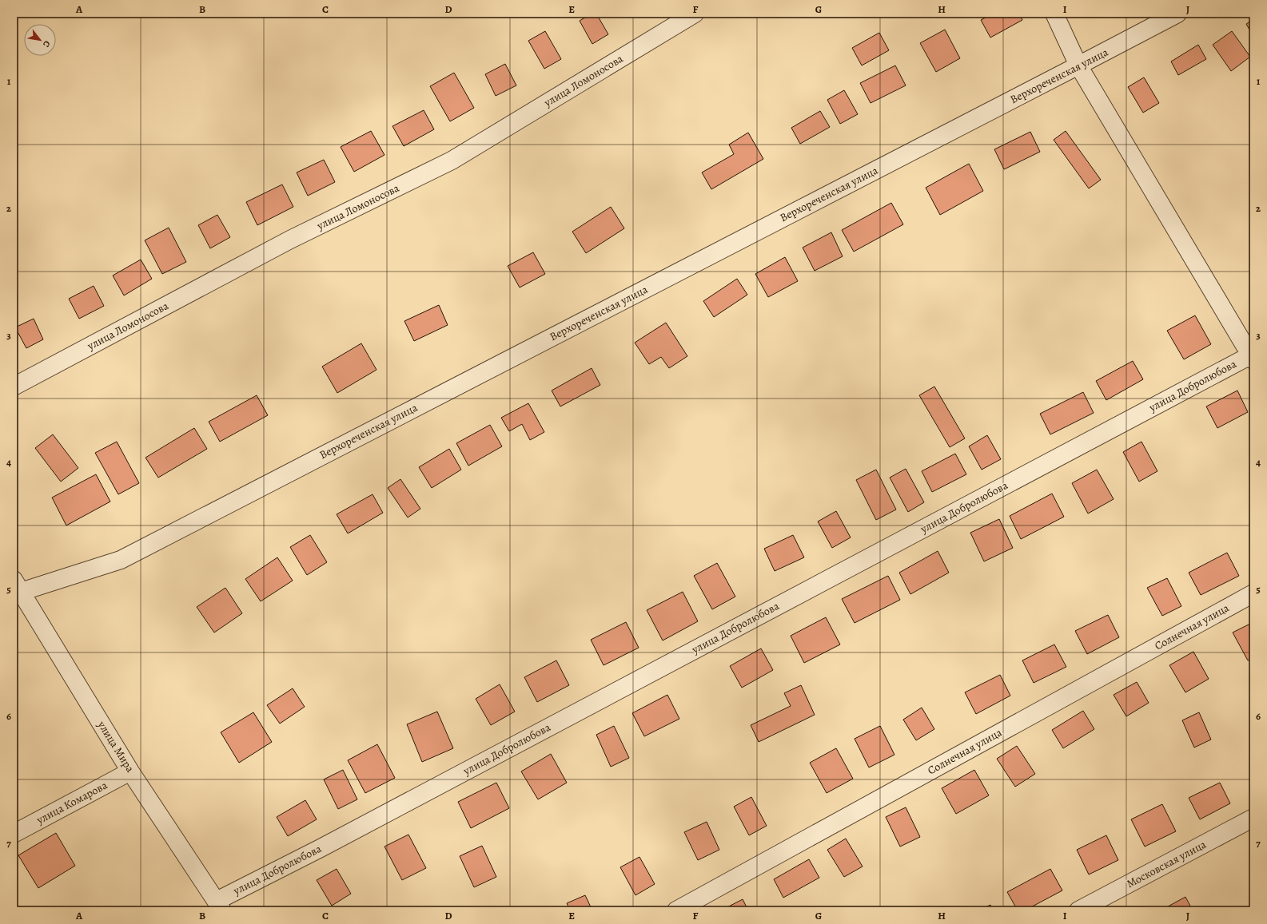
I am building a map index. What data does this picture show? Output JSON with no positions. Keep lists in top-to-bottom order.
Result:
{
  "streets": {
    "street": [
      "Верхореченская улица",
      "улица Ломоносова",
      "улица Добролюбова",
      "Солнечная улица",
      "улица Мира",
      "улица Комарова",
      "Московская улица"
    ]
  },
  "crossings": [
    ["Верхореченская улица", "улица Мира"],
    ["улица Добролюбова", "улица Мира"],
    ["улица Мира", "улица Комарова"]
  ],
  "north": "bottom right",
  "grid": {
    "columns": [
      "A",
      "B",
      "C",
      "D",
      "E",
      "F",
      "G",
      "H",
      "I",
      "J"
    ],
    "rows": [
      "1",
      "2",
      "3",
      "4",
      "5",
      "6",
      "7"
    ]
  }
}
